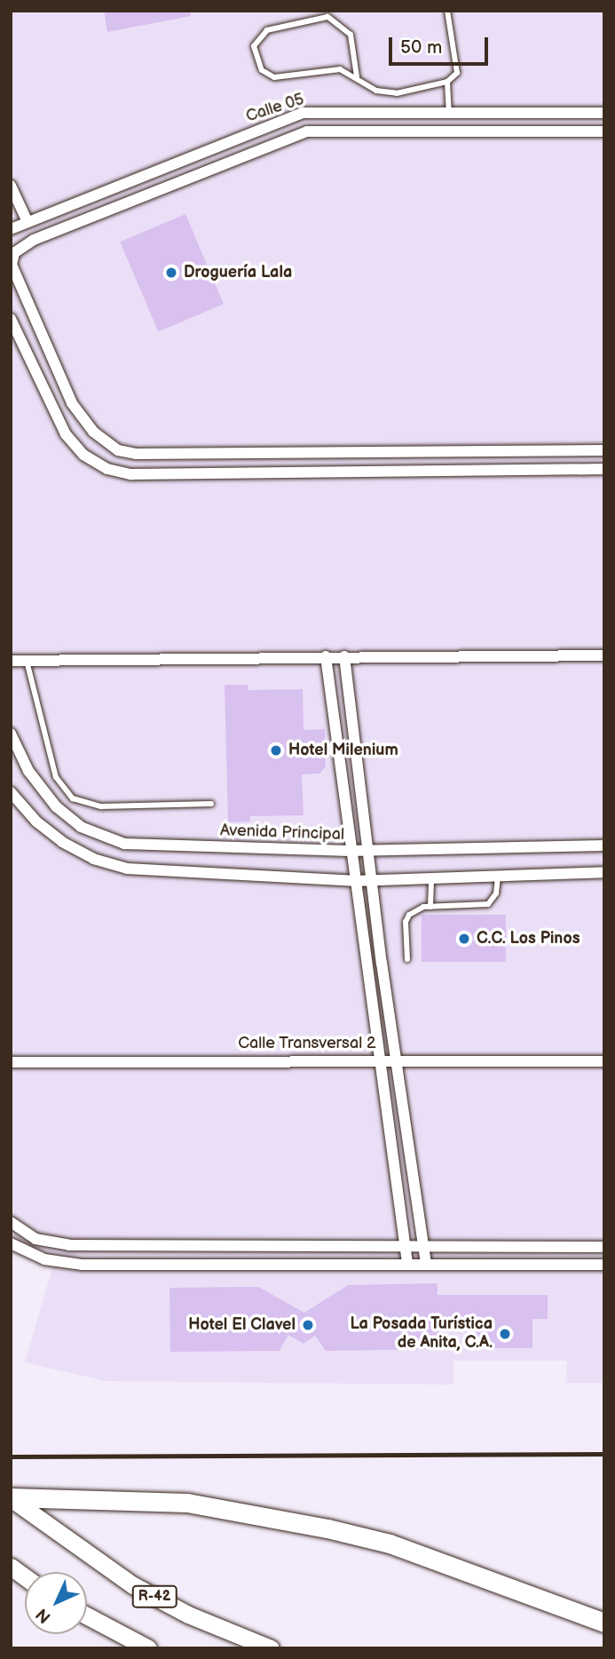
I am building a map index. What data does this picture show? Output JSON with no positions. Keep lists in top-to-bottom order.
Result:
{
  "streets": {
    "main road": ["R-42"],
    "street": ["Calle 05", "Avenida Principal", "Calle Transversal 2"]
  },
  "places": [
    "Droguería Lala",
    "Hotel Milenium",
    "C.C. Los Pinos",
    "Hotel El Clavel",
    "La Posada Turística de Anita, C.A."
  ],
  "scale_bar": "50 m",
  "north": "bottom left"
}
